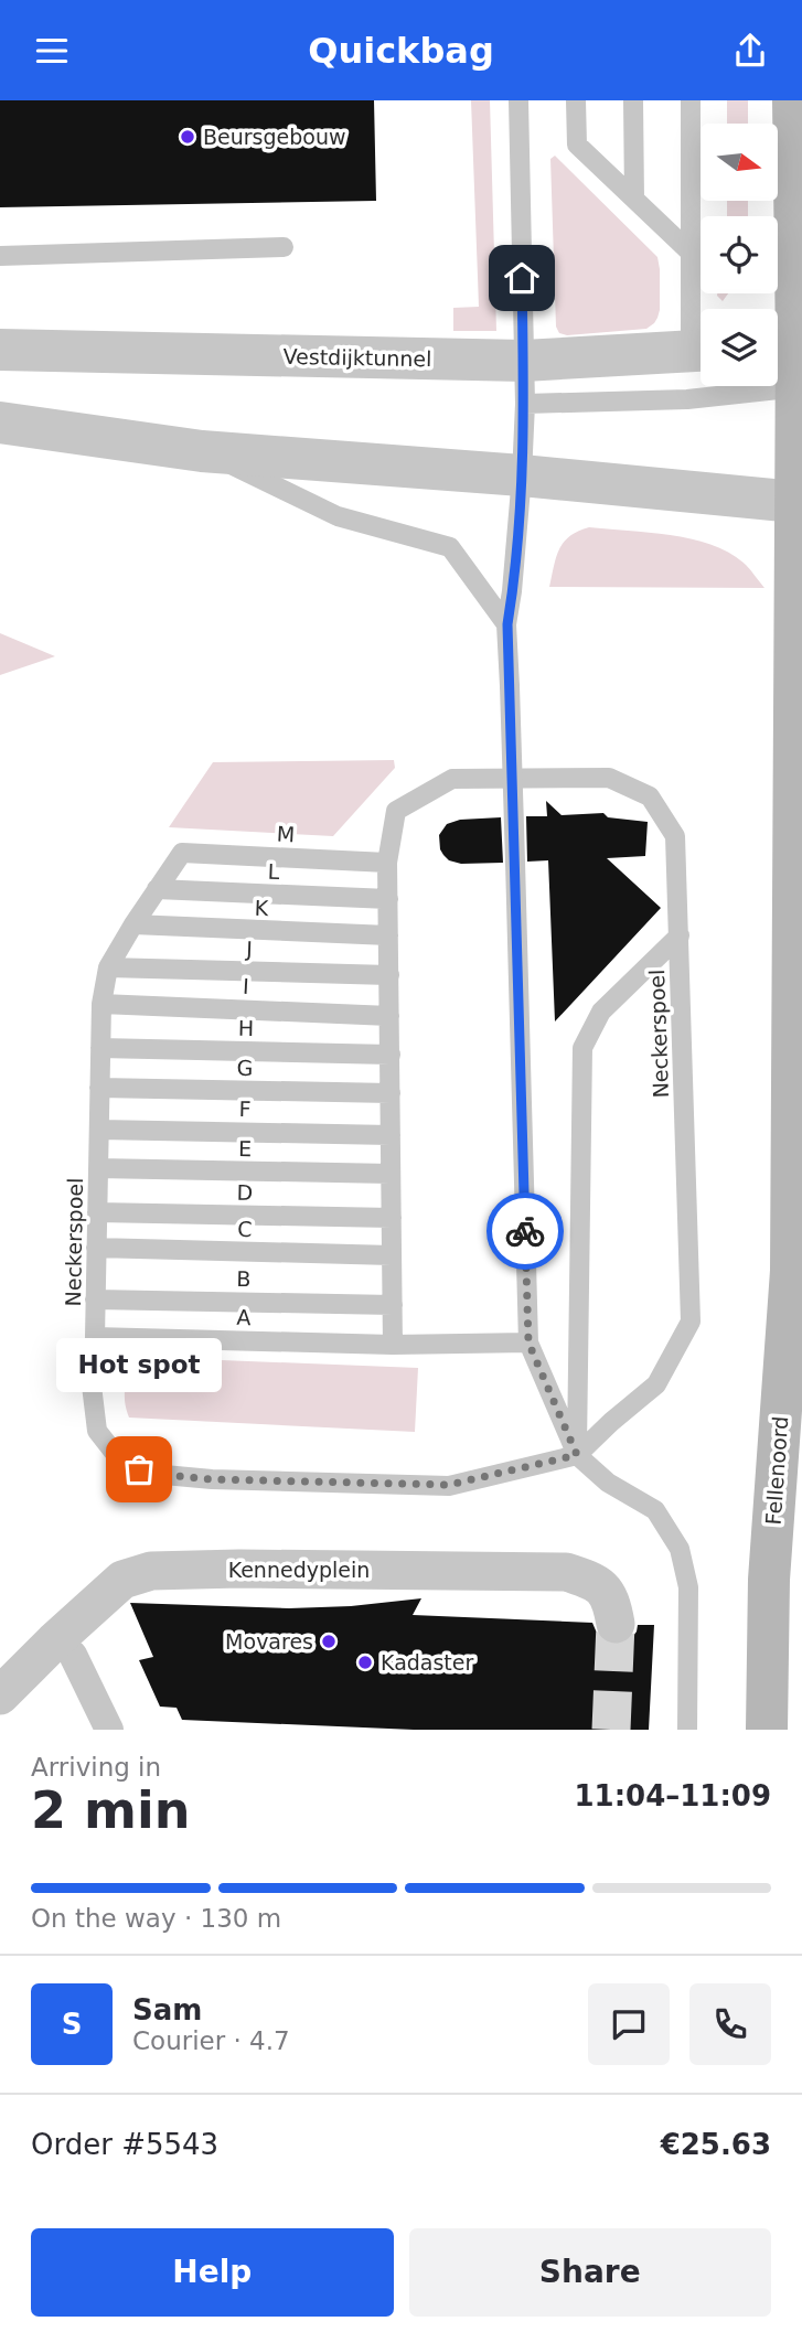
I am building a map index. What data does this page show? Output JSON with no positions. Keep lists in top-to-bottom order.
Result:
{
  "streets": {
    "main road": ["Fellenoord"],
    "street": ["Vestdijktunnel", "Kennedyplein"],
    "lane": [
      "M",
      "L",
      "K",
      "J",
      "I",
      "H",
      "Neckerspoel",
      "G",
      "F",
      "E",
      "D",
      "C",
      "B",
      "A"
    ]
  },
  "crossings": [
    ["M", "Neckerspoel"],
    ["L", "Neckerspoel"],
    ["K", "Neckerspoel"],
    ["J", "Neckerspoel"],
    ["I", "Neckerspoel"],
    ["H", "Neckerspoel"],
    ["Neckerspoel", "G"],
    ["Neckerspoel", "F"],
    ["Neckerspoel", "E"],
    ["Neckerspoel", "D"],
    ["Neckerspoel", "C"],
    ["Neckerspoel", "B"],
    ["Neckerspoel", "A"]
  ],
  "places": [
    "Beursgebouw",
    "Hot spot",
    "Movares",
    "Kadaster"
  ],
  "north": "right",
  "page": {
    "header": "Quickbag",
    "bubble": "Hot spot",
    "heading": ["2 min", "Arriving in", "11:04–11:09"],
    "panel": [
      "Sam",
      "Courier · 4.7",
      "Order #5543",
      "€25.63"
    ],
    "bar": "On the way · 130 m",
    "round": "S",
    "buttons": ["Help", "Share"]
  }
}
